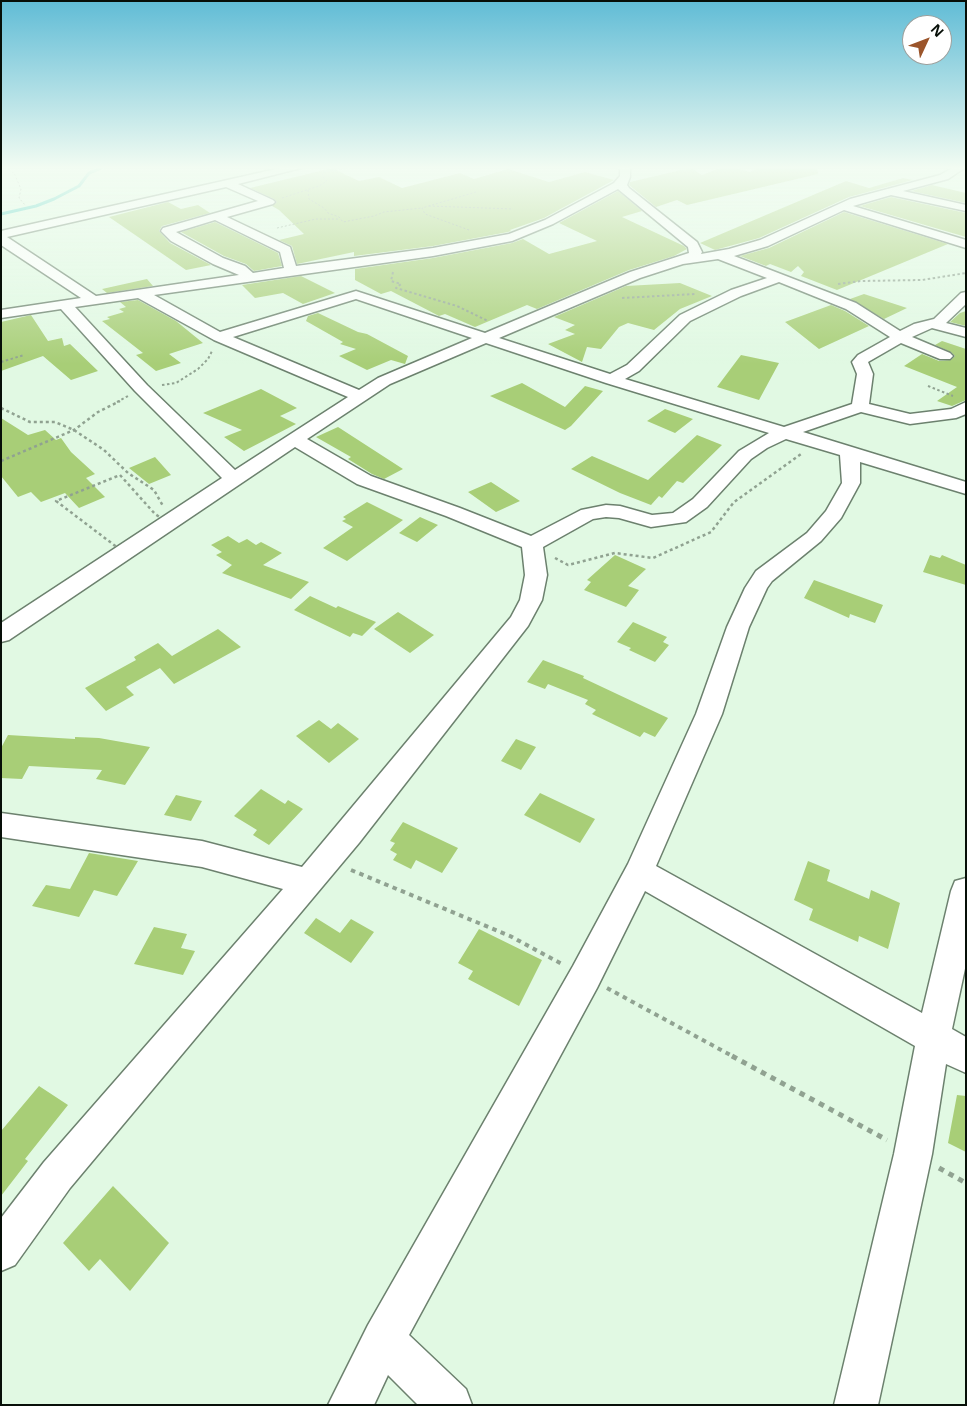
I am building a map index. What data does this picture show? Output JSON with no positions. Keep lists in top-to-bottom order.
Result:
{
  "north": "top right"
}
